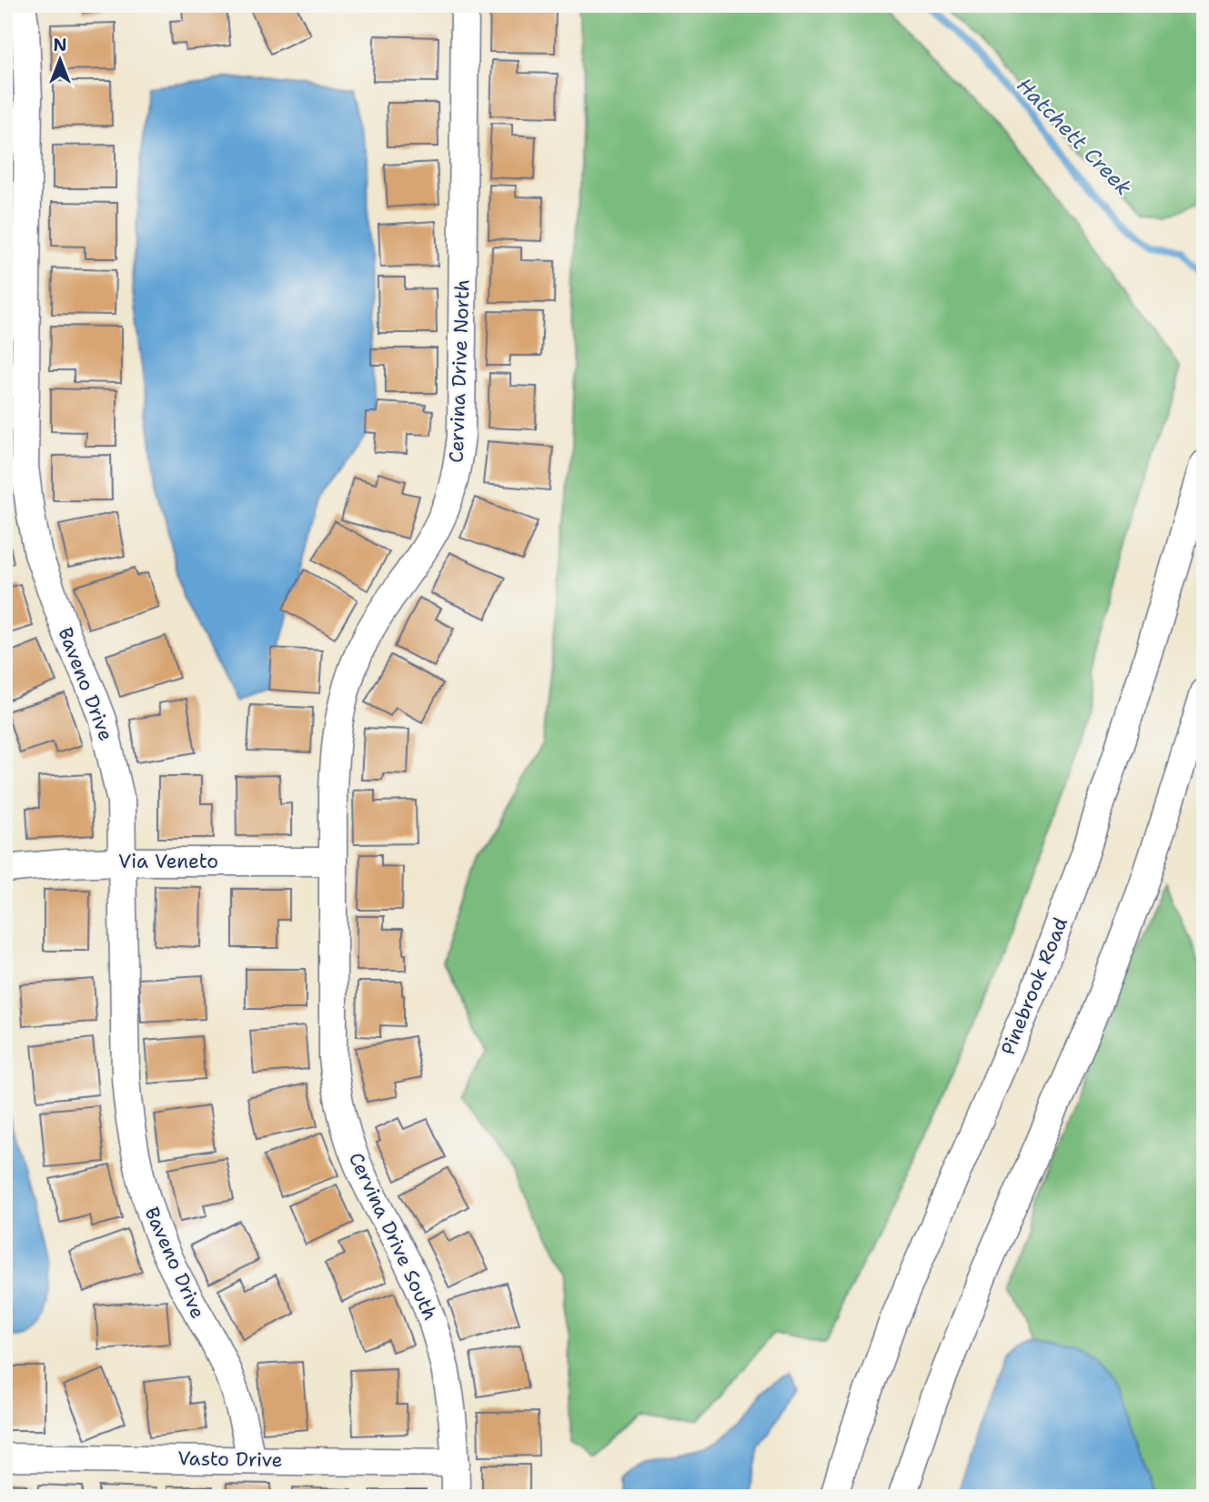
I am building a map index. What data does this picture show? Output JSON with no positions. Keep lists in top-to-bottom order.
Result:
{
  "streets": {
    "street": [
      "Cervina Drive North",
      "Baveno Drive",
      "Via Veneto",
      "Pinebrook Road",
      "Cervina Drive South",
      "Vasto Drive"
    ]
  },
  "crossings": [
    ["Cervina Drive North", "Via Veneto"],
    ["Cervina Drive North", "Cervina Drive South"],
    ["Baveno Drive", "Via Veneto"],
    ["Baveno Drive", "Vasto Drive"],
    ["Via Veneto", "Cervina Drive South"],
    ["Cervina Drive South", "Vasto Drive"]
  ],
  "water": ["Hatchett Creek"],
  "north": "top"
}
